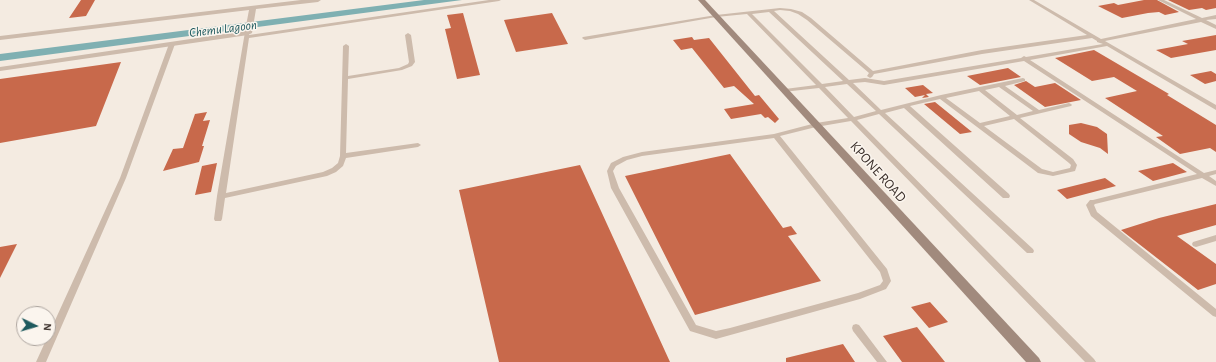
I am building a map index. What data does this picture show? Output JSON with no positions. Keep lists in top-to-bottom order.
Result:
{
  "streets": {
    "main road": ["KPONE ROAD"]
  },
  "water": ["Chemu Lagoon"],
  "north": "right"
}
